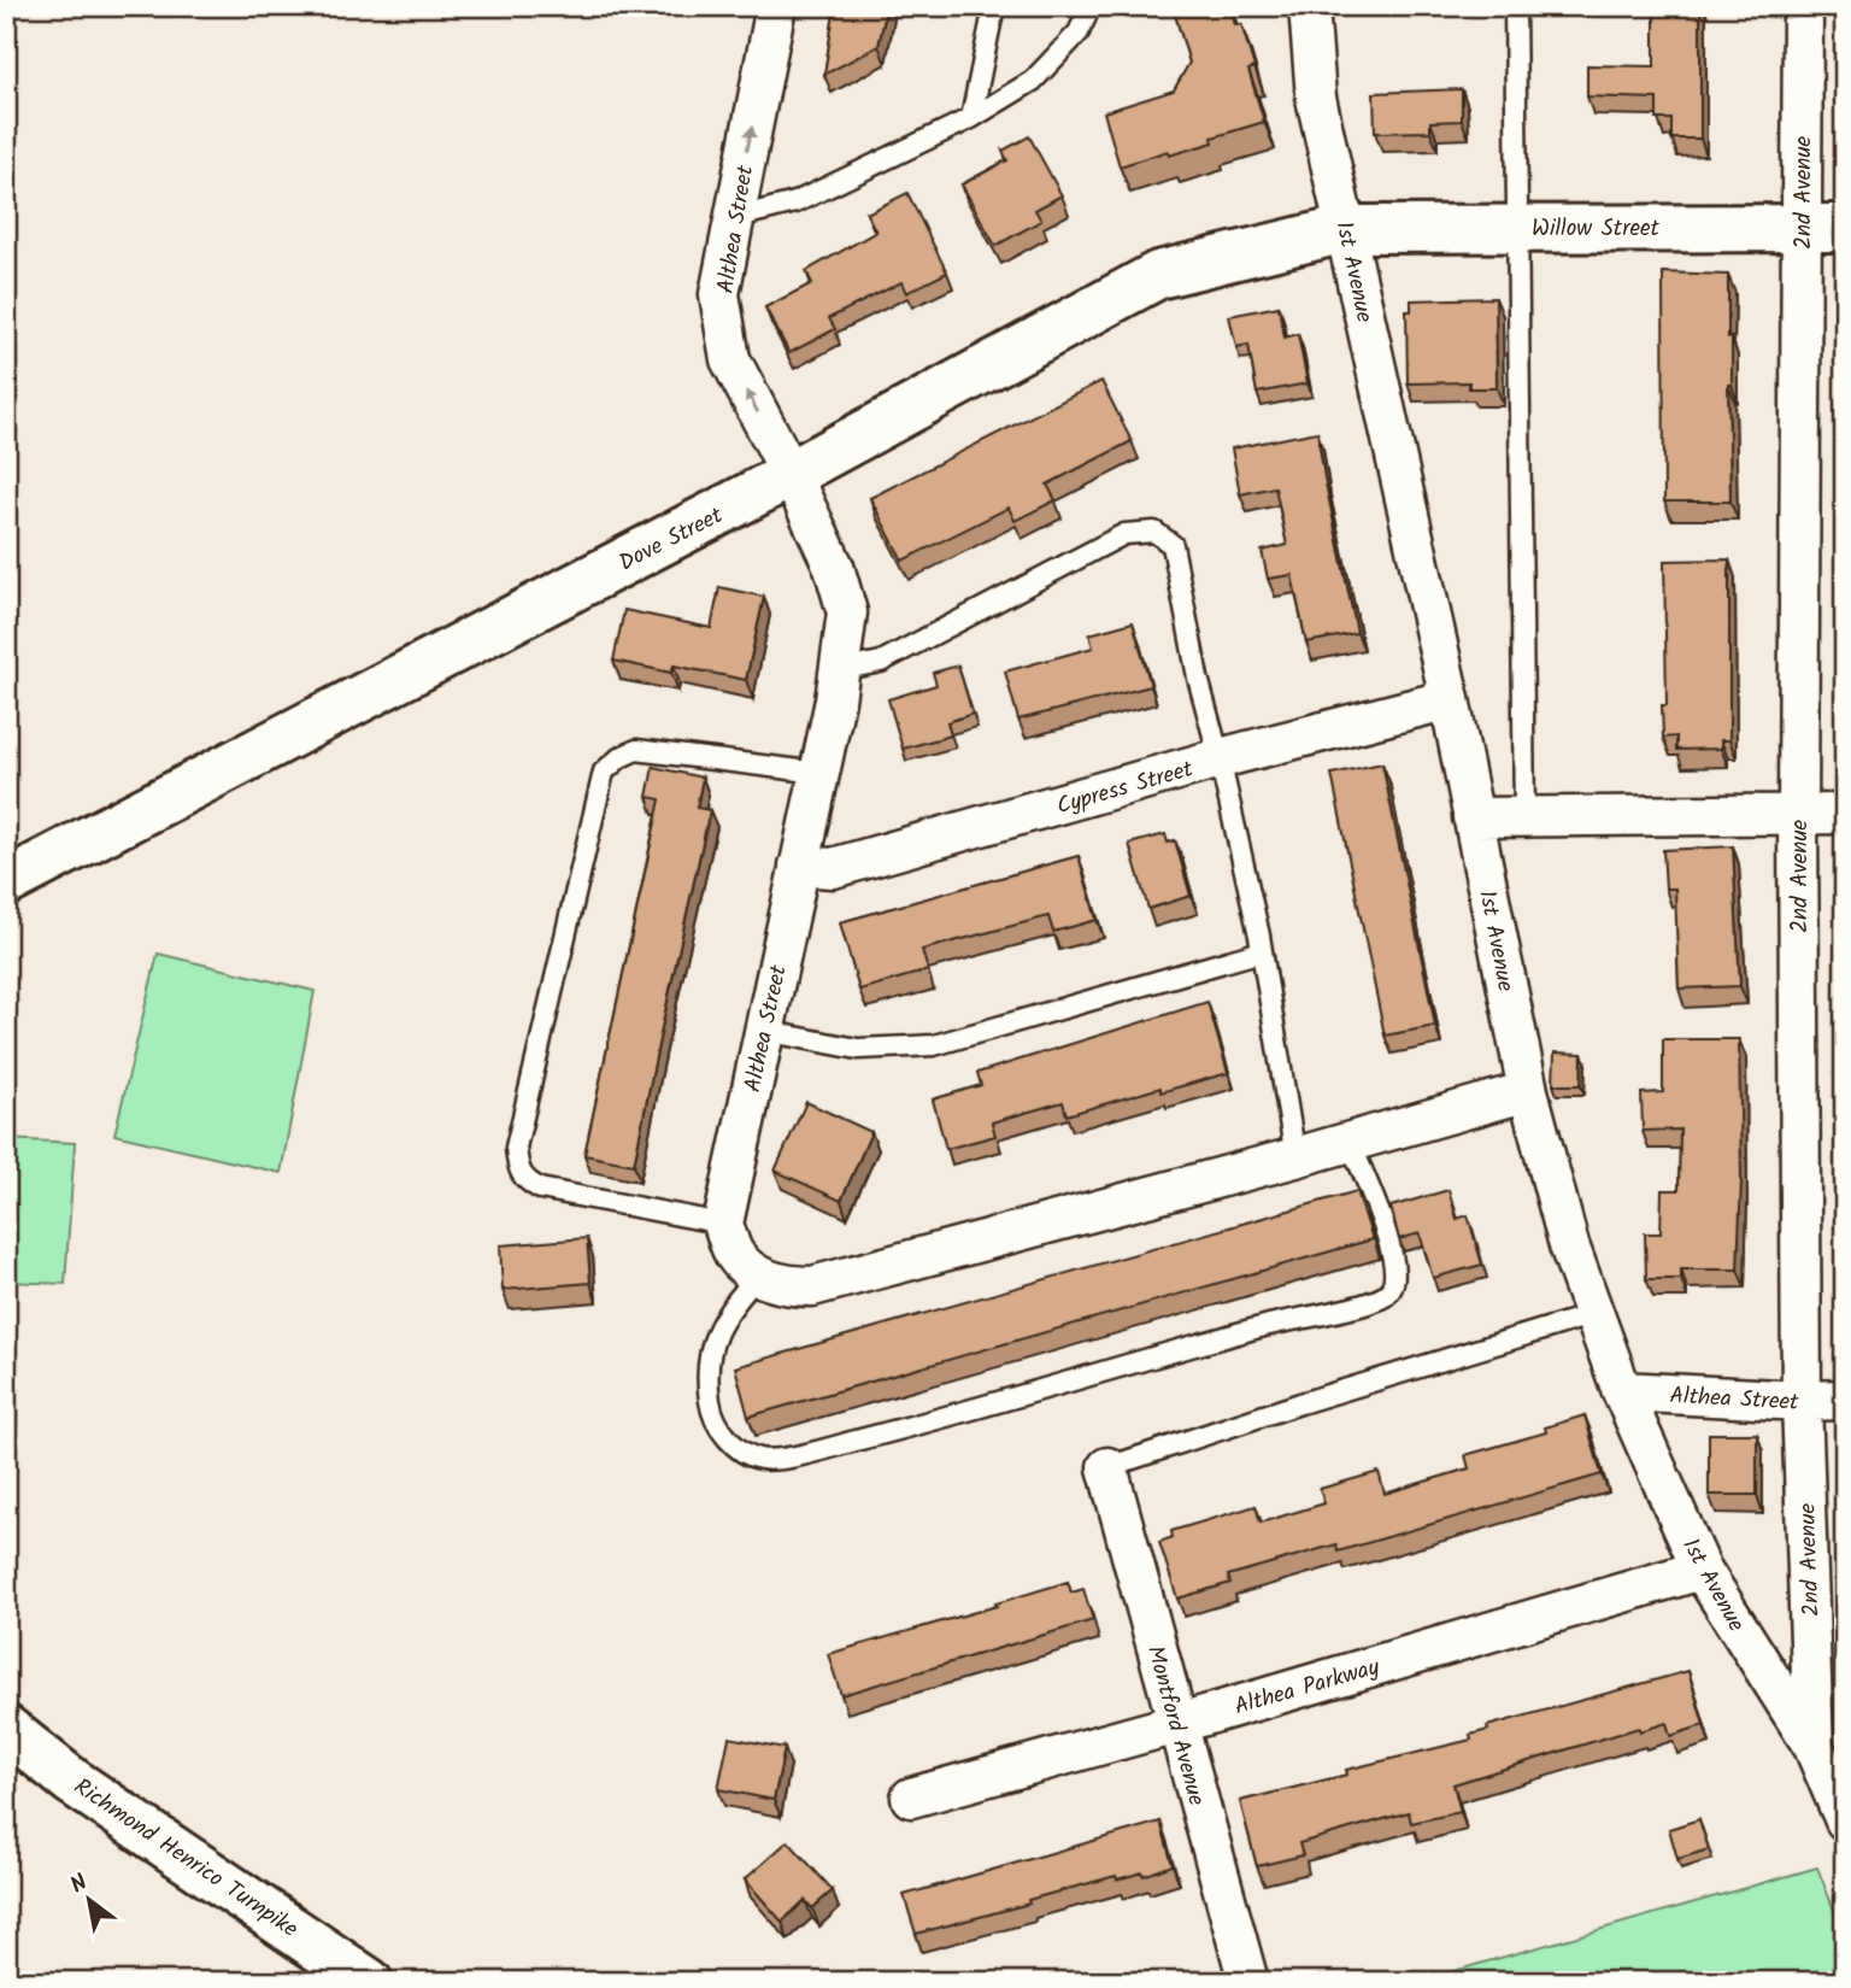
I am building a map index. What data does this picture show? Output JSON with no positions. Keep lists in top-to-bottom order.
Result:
{
  "streets": {
    "street": [
      "2nd Avenue",
      "Willow Street",
      "Althea Street",
      "1st Avenue",
      "Dove Street",
      "Cypress Street",
      "Althea Parkway",
      "Montford Avenue",
      "Richmond Henrico Turnpike"
    ]
  },
  "crossings": [
    ["2nd Avenue", "Willow Street"],
    ["2nd Avenue", "Althea Street"],
    ["2nd Avenue", "1st Avenue"],
    ["Willow Street", "1st Avenue"],
    ["Willow Street", "Dove Street"],
    ["Althea Street", "1st Avenue"],
    ["Althea Street", "Dove Street"],
    ["Althea Street", "Cypress Street"],
    ["1st Avenue", "Dove Street"],
    ["1st Avenue", "Cypress Street"],
    ["1st Avenue", "Althea Parkway"],
    ["Althea Parkway", "Montford Avenue"]
  ],
  "north": "top left"
}
